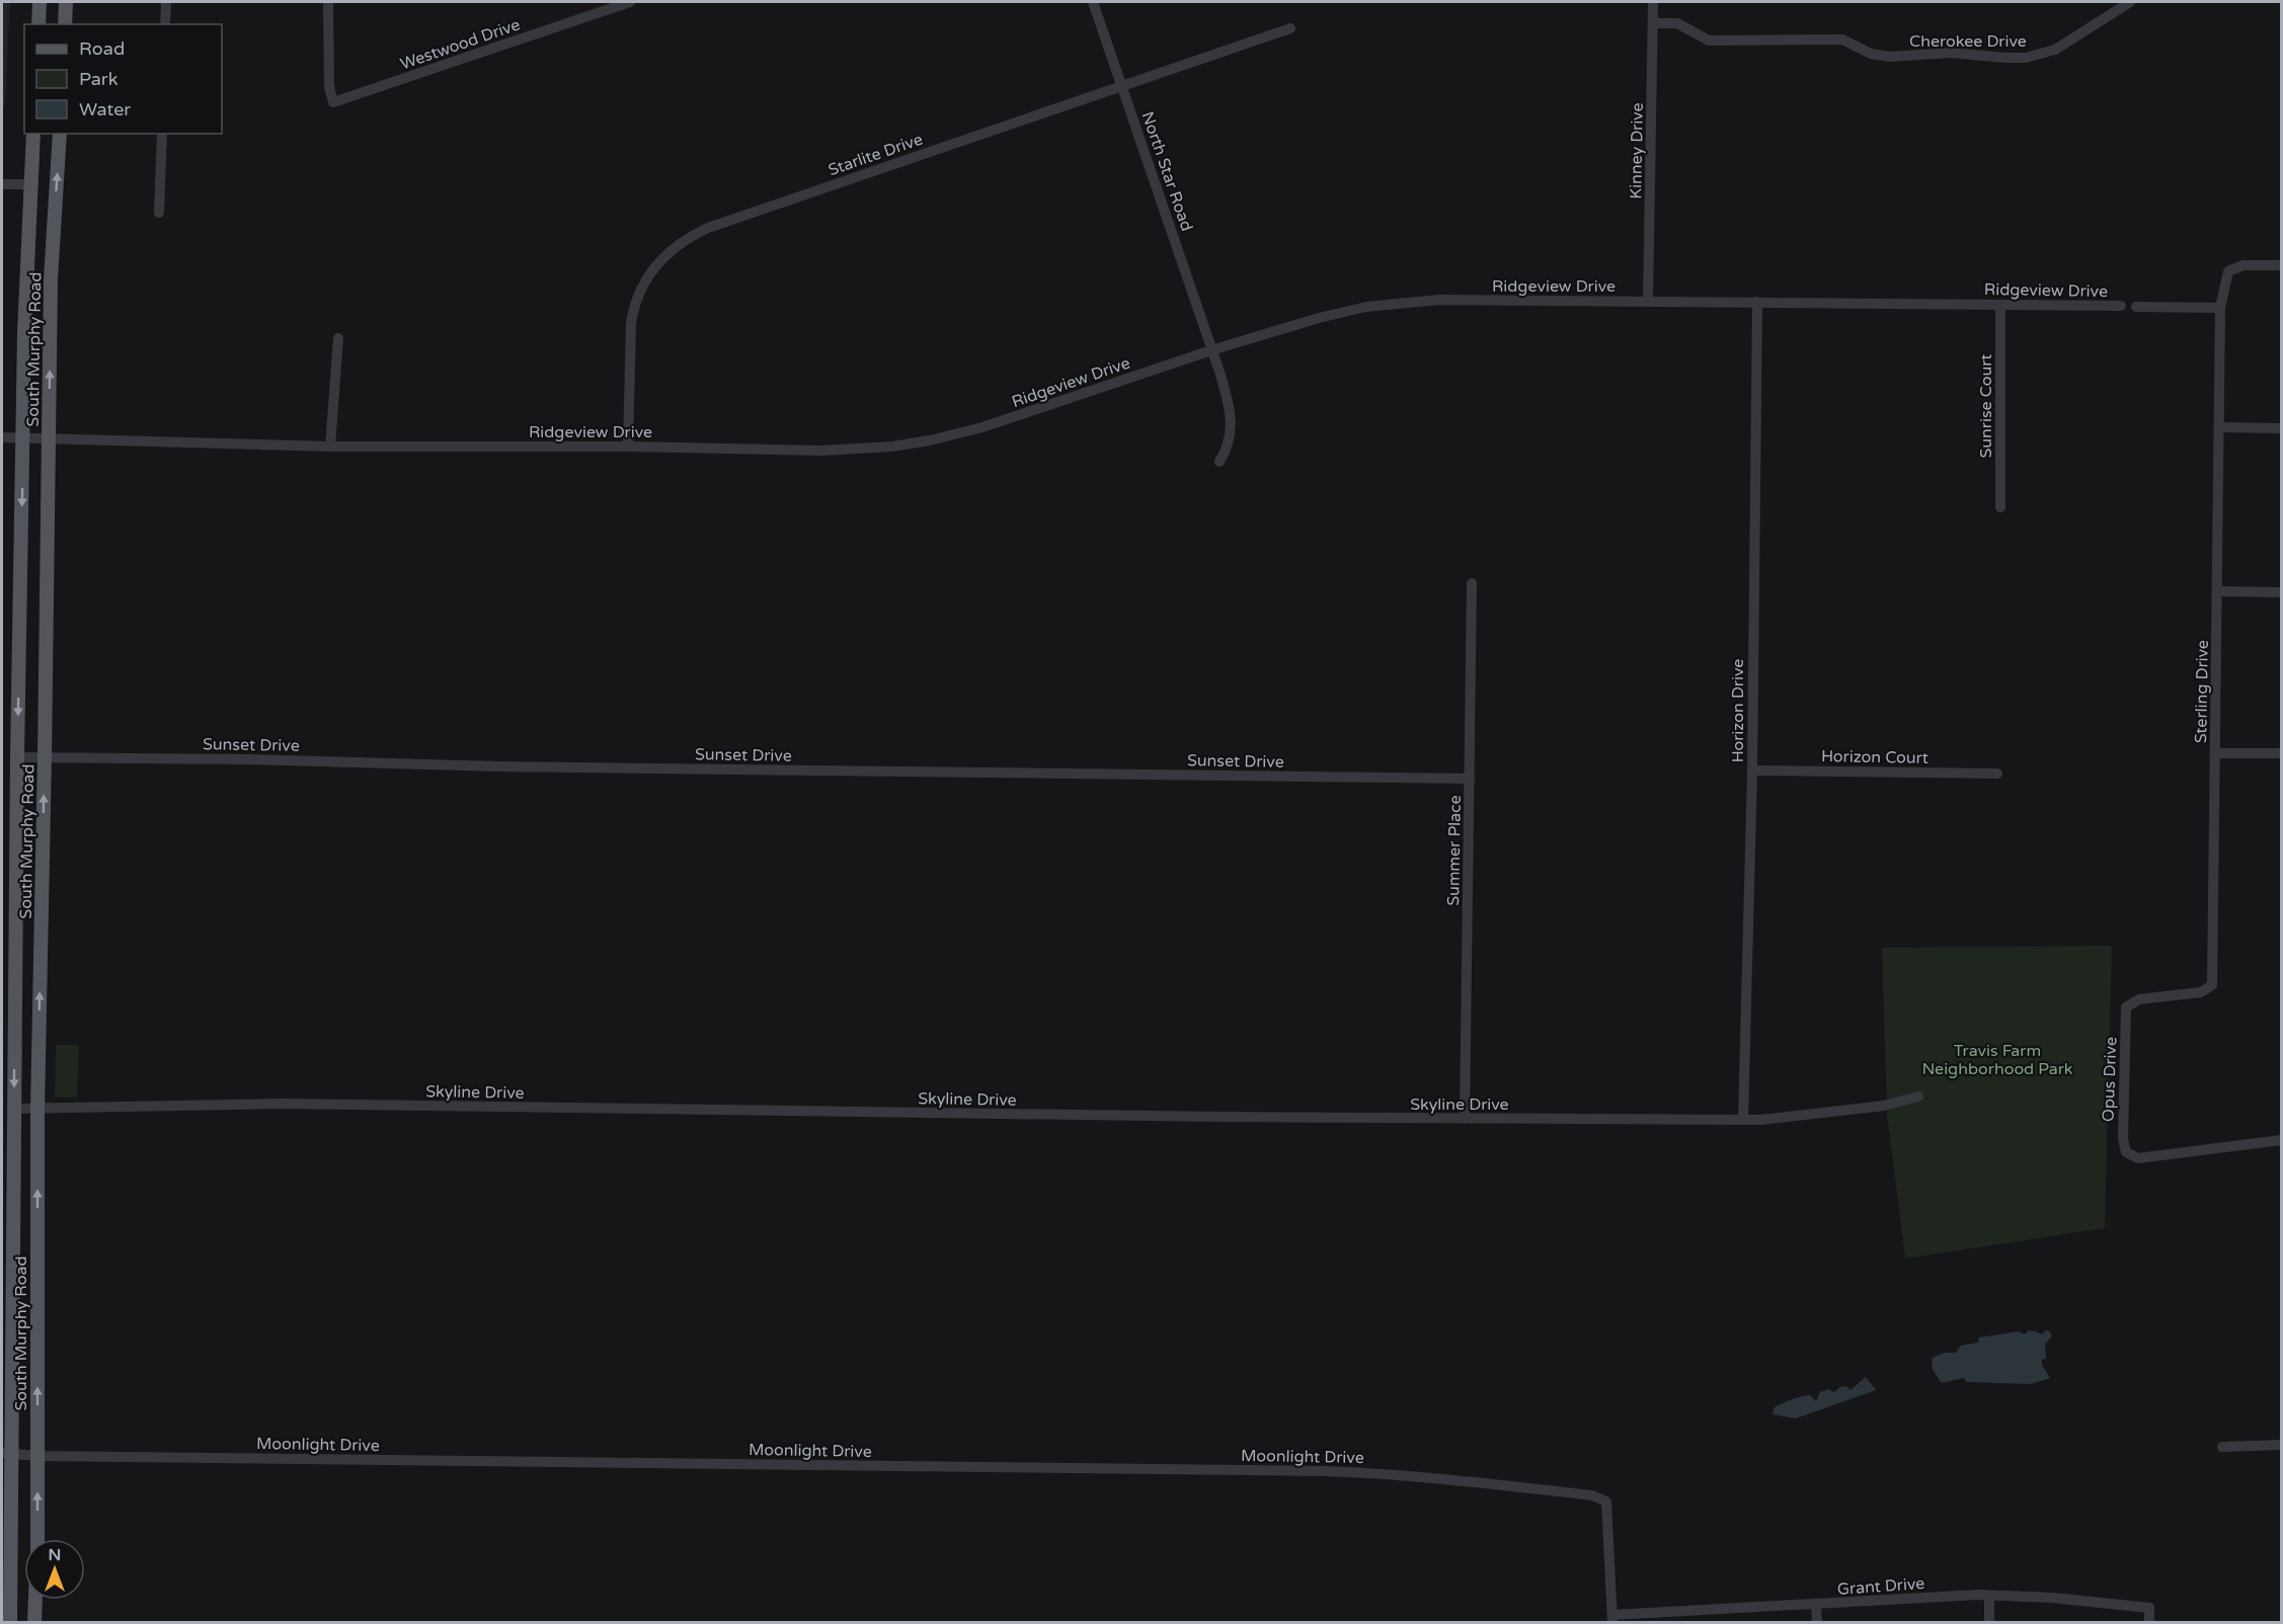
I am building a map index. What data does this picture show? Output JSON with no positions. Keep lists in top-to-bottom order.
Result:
{
  "streets": {
    "main road": ["South Murphy Road"],
    "street": [
      "Cherokee Drive",
      "Westwood Drive",
      "Kinney Drive",
      "Starlite Drive",
      "North Star Road",
      "Ridgeview Drive",
      "Sunrise Court",
      "Sterling Drive",
      "Horizon Drive",
      "Sunset Drive",
      "Horizon Court",
      "Summer Place",
      "Opus Drive",
      "Skyline Drive",
      "Moonlight Drive",
      "Grant Drive"
    ]
  },
  "crossings": [
    ["Cherokee Drive", "Kinney Drive"],
    ["Kinney Drive", "Ridgeview Drive"],
    ["Starlite Drive", "North Star Road"],
    ["Starlite Drive", "Ridgeview Drive"],
    ["North Star Road", "Ridgeview Drive"],
    ["Ridgeview Drive", "South Murphy Road"],
    ["Ridgeview Drive", "Sunrise Court"],
    ["Ridgeview Drive", "Horizon Drive"],
    ["South Murphy Road", "Sunset Drive"],
    ["South Murphy Road", "Skyline Drive"],
    ["South Murphy Road", "Moonlight Drive"],
    ["Sterling Drive", "Opus Drive"],
    ["Horizon Drive", "Horizon Court"],
    ["Horizon Drive", "Skyline Drive"],
    ["Sunset Drive", "Summer Place"],
    ["Summer Place", "Skyline Drive"],
    ["Moonlight Drive", "Grant Drive"]
  ],
  "parks": ["Travis Farm Neighborhood Park"],
  "legend": ["Road", "Park", "Water"],
  "north": "top"
}
